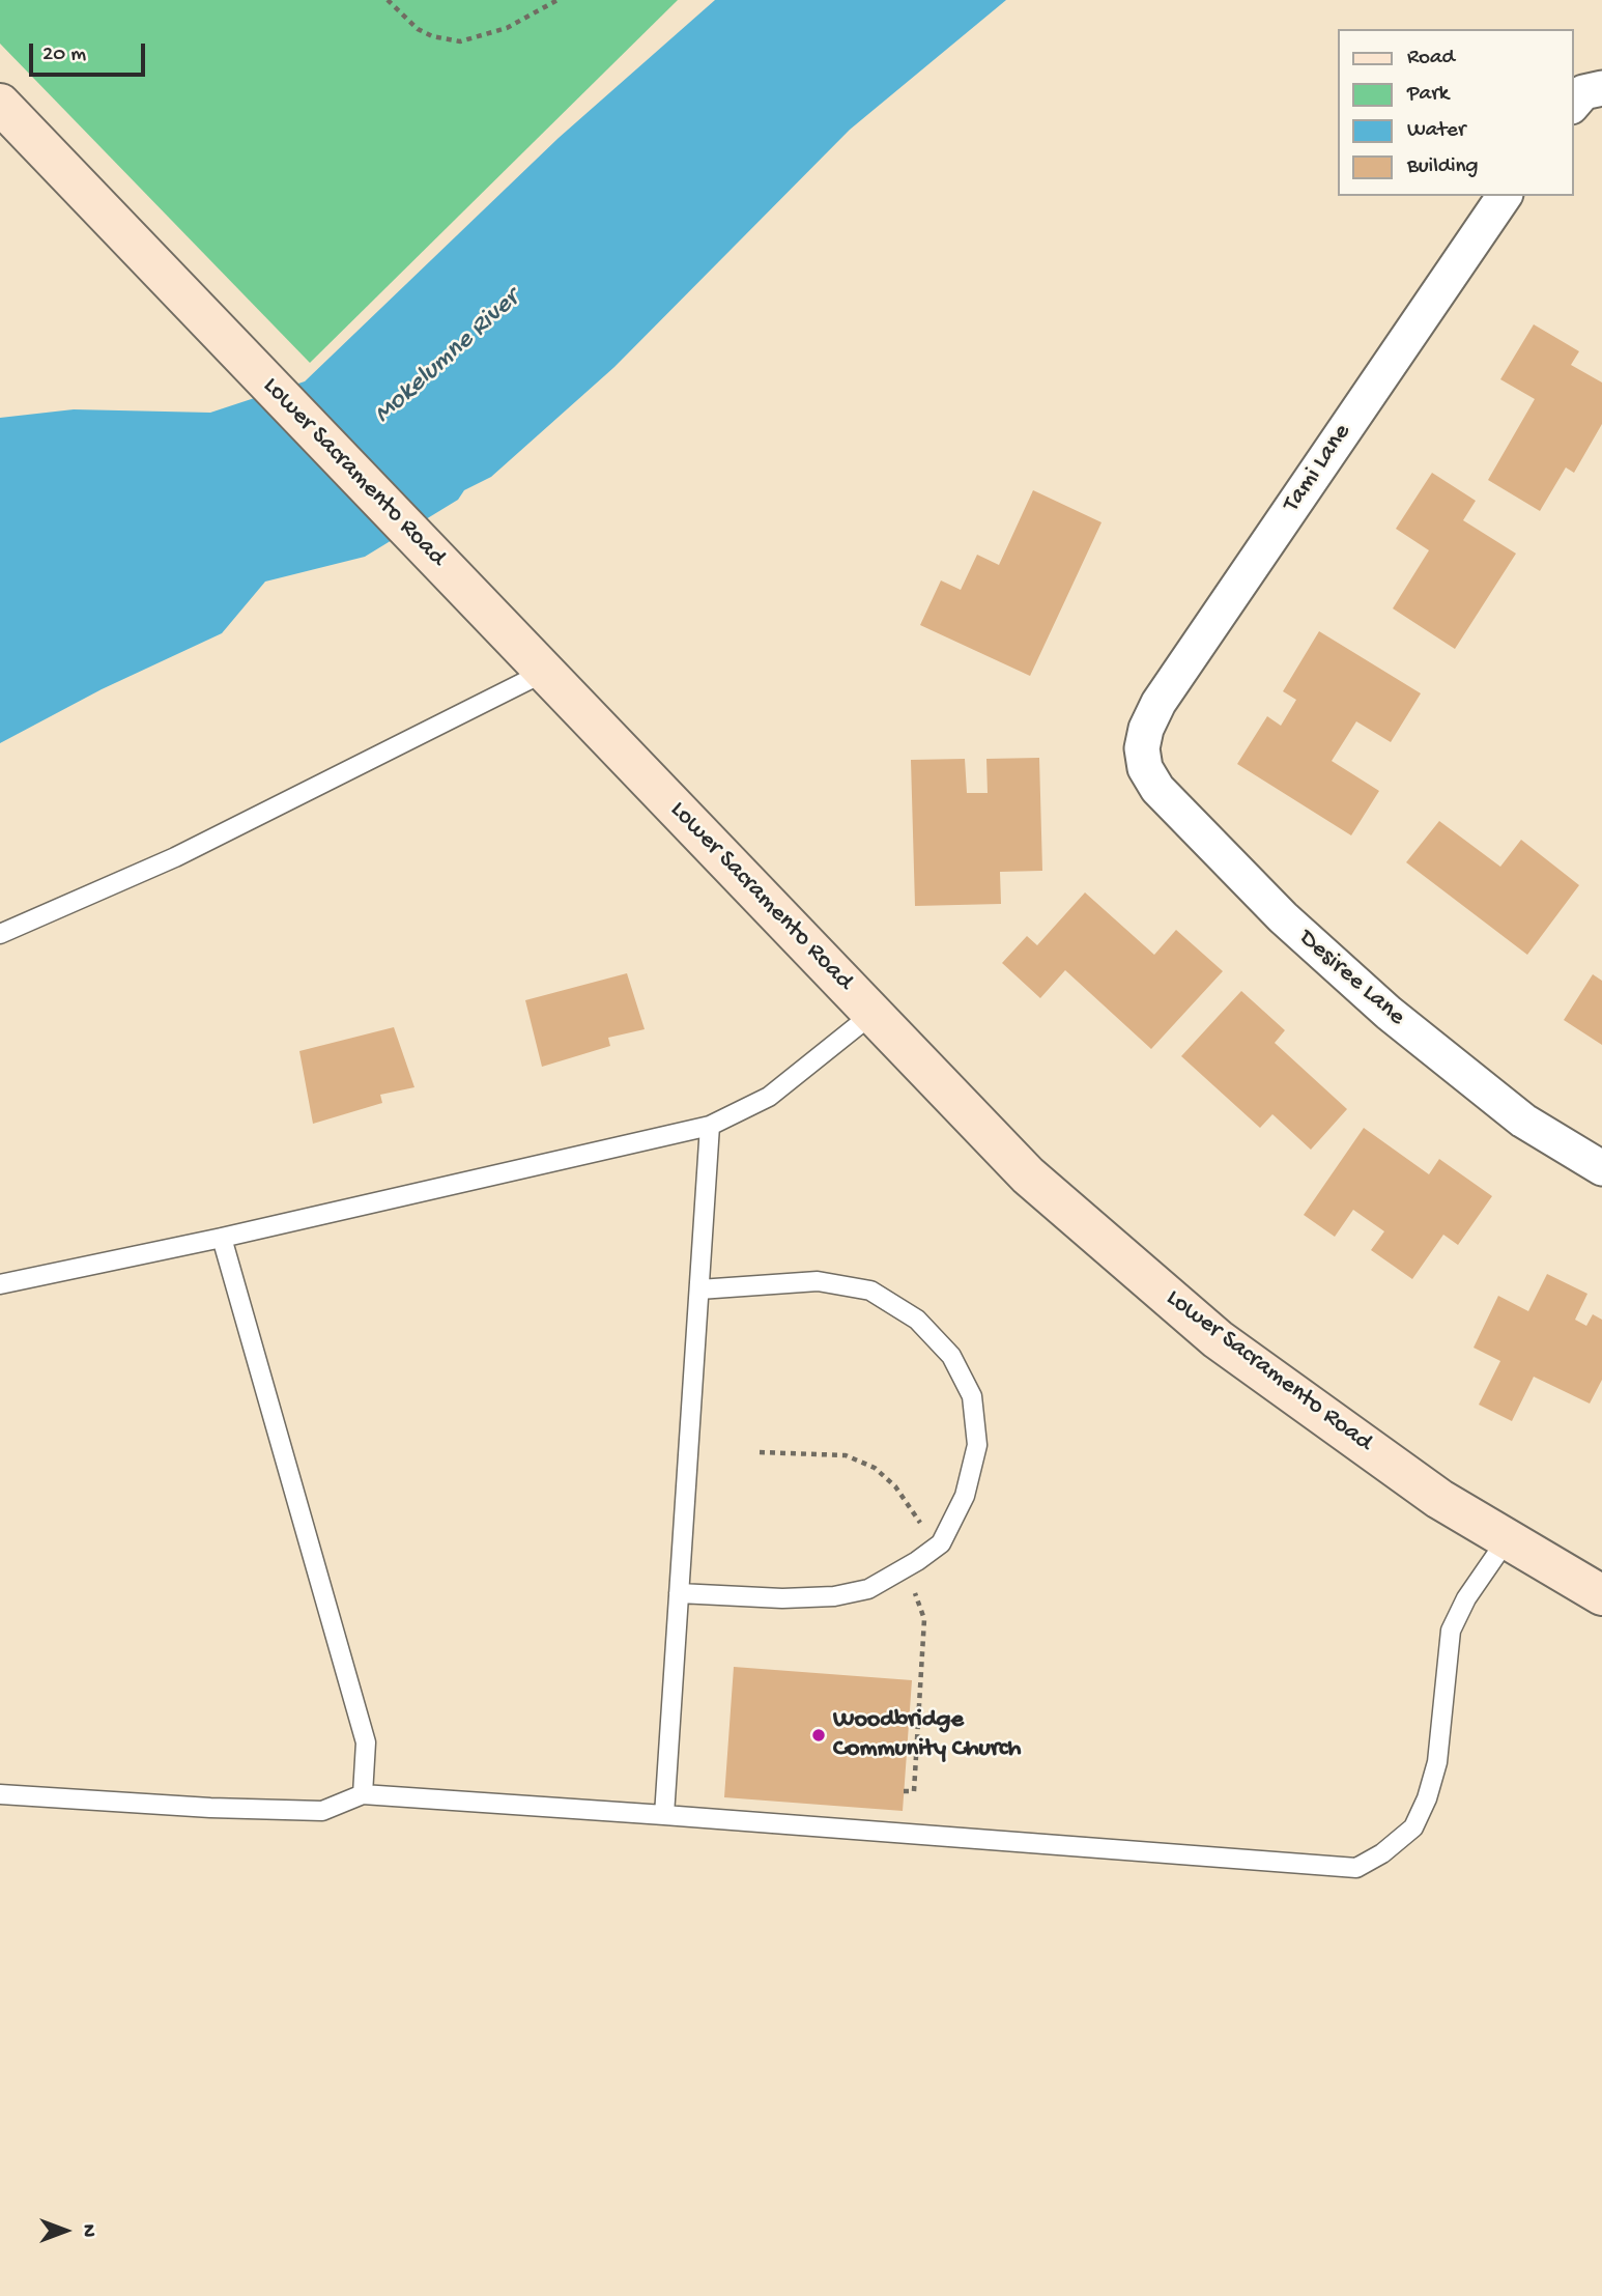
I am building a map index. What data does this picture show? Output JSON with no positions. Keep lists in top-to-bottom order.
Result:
{
  "streets": {
    "main road": ["Lower Sacramento Road"],
    "street": ["Tami Lane", "Desiree Lane"]
  },
  "crossings": [
    ["Tami Lane", "Desiree Lane"]
  ],
  "water": ["Mokelumne River"],
  "places": ["Woodbridge Community Church"],
  "legend": [
    "Road",
    "Park",
    "Water",
    "Building"
  ],
  "scale_bar": "20 m",
  "north": "right"
}
